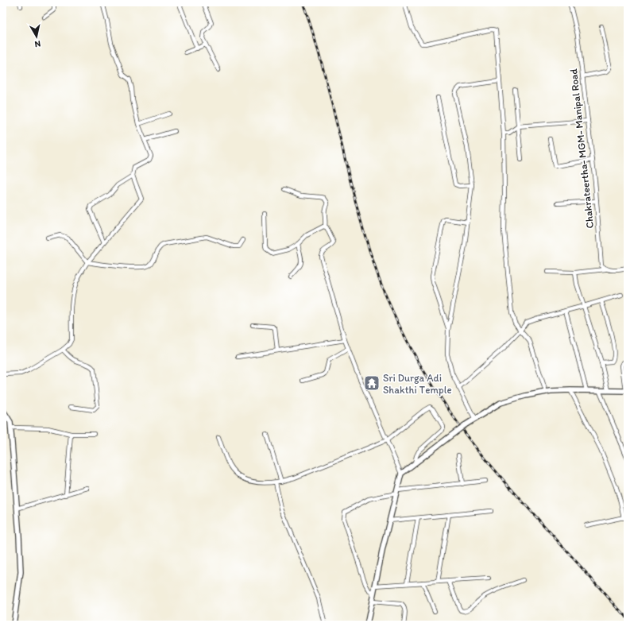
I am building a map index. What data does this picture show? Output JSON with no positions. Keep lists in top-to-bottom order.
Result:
{
  "streets": {
    "street": ["Chakrateertha- MGM- Manipal Road"]
  },
  "places": {
    "temple": ["Sri Durga Adi Shakthi Temple"]
  },
  "north": "bottom"
}
